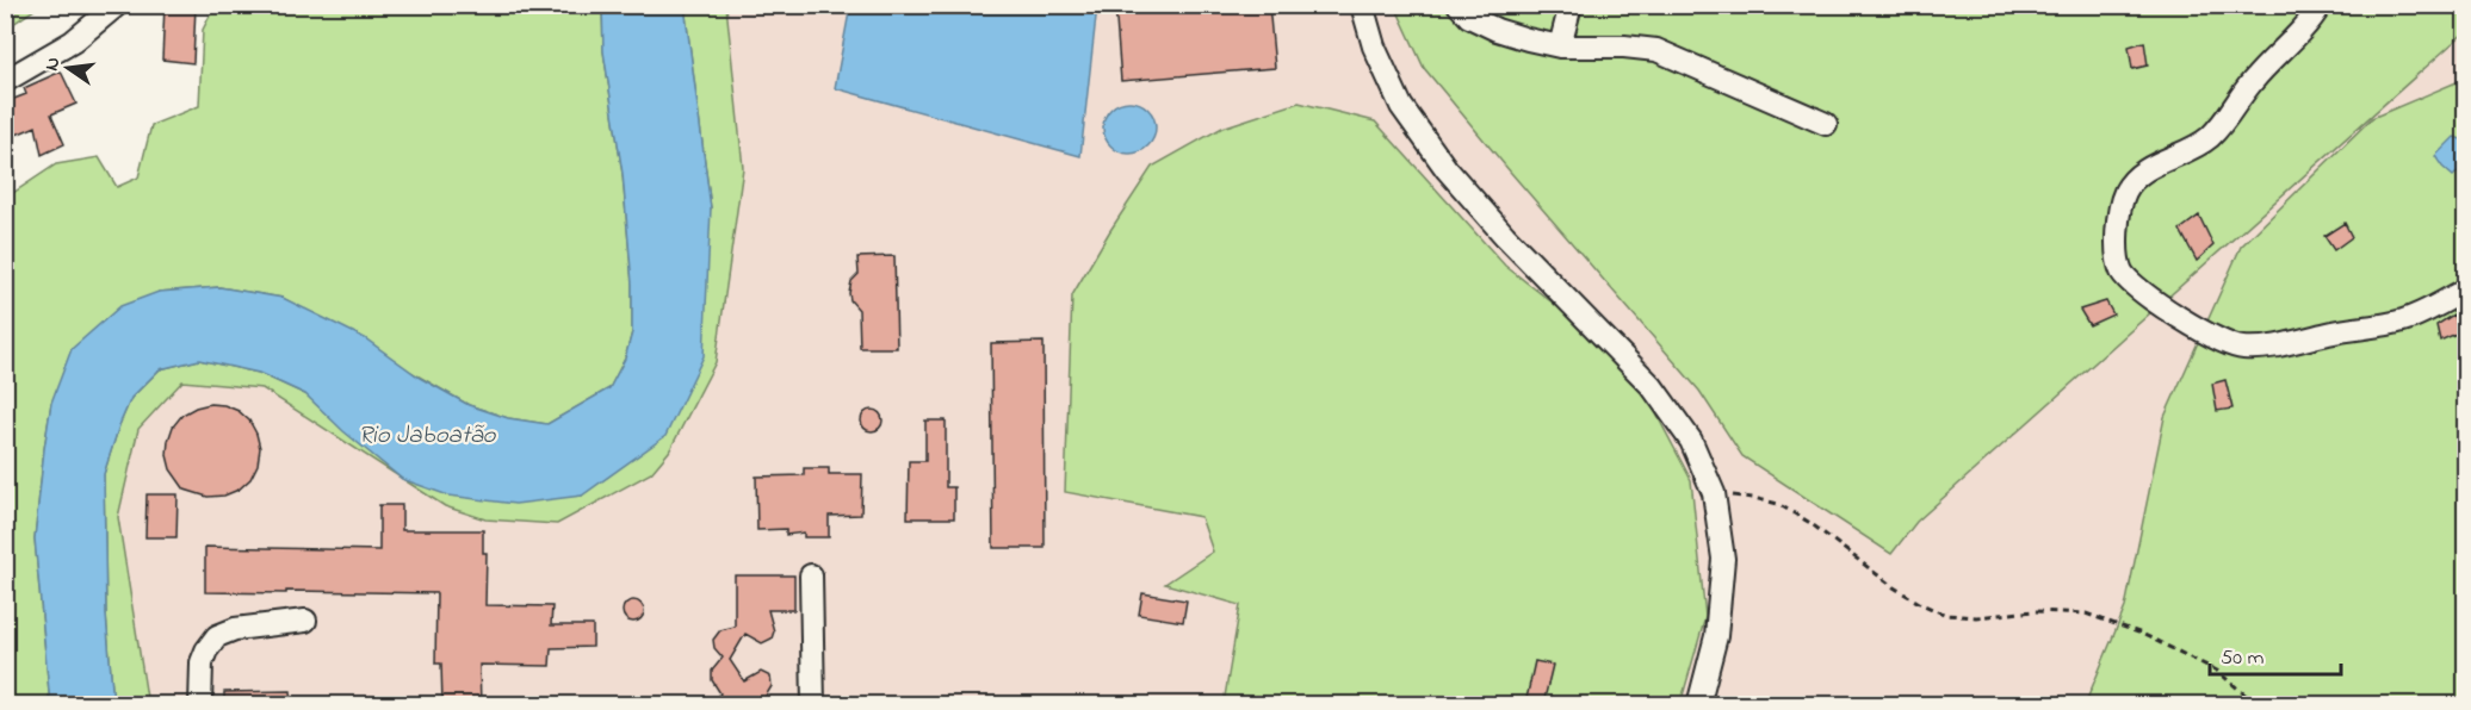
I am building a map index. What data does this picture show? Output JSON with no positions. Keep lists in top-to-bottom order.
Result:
{
  "water": ["Rio Jaboatão"],
  "scale_bar": "50 m",
  "north": "left"
}
